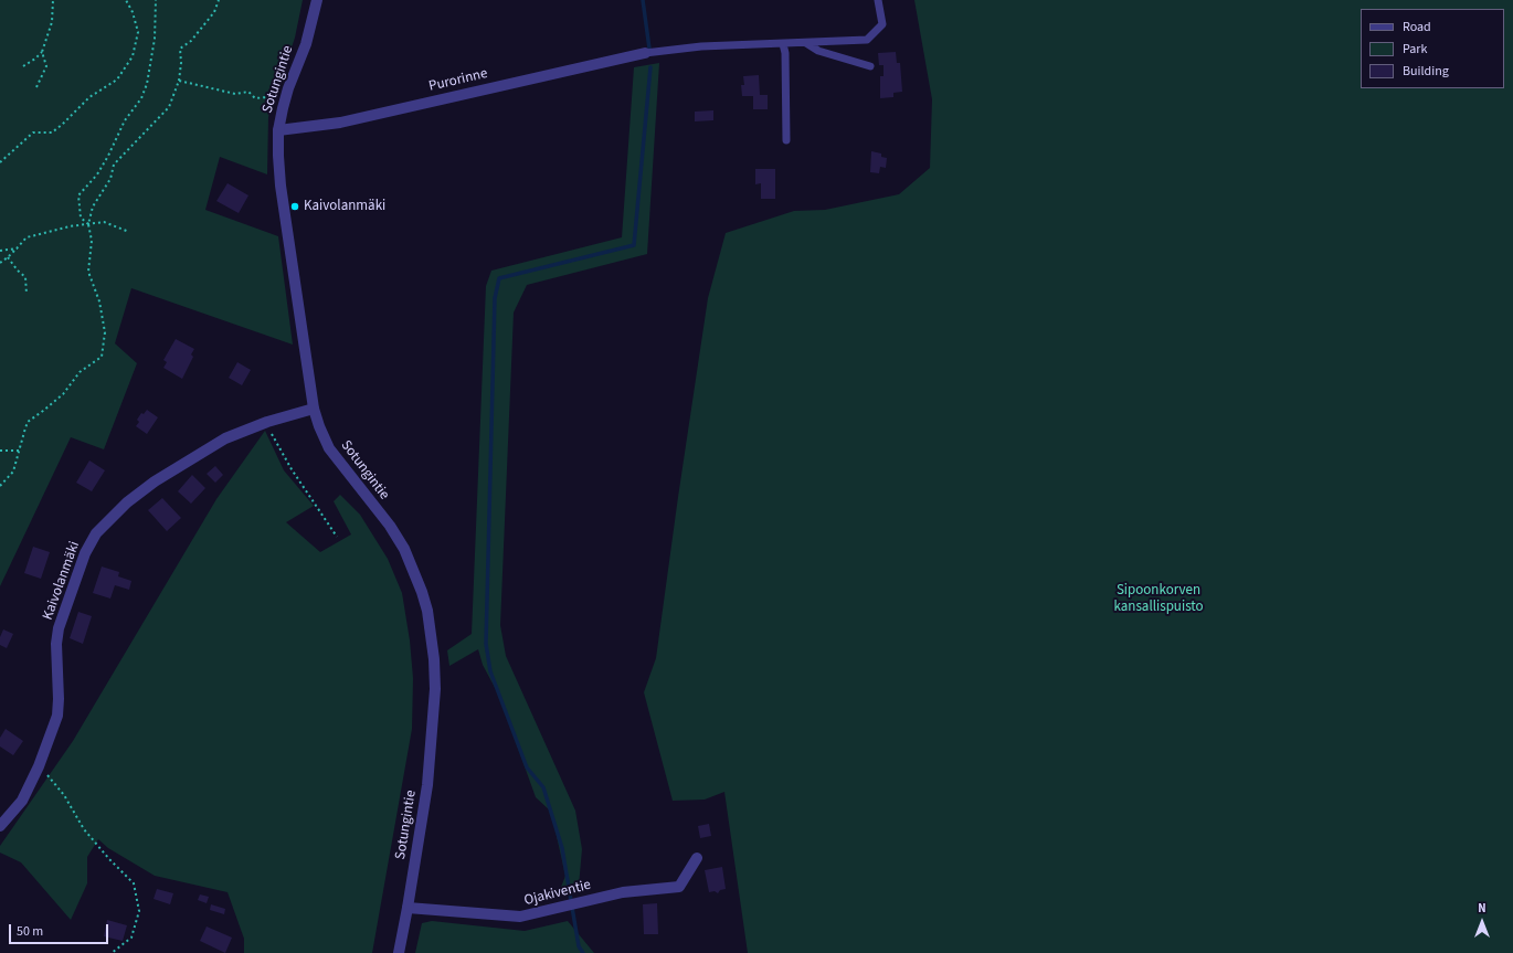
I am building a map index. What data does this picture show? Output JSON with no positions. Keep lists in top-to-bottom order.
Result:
{
  "streets": {
    "street": [
      "Sotungintie",
      "Purorinne",
      "Kaivolanmäki",
      "Ojakiventie"
    ]
  },
  "crossings": [
    ["Sotungintie", "Purorinne"],
    ["Sotungintie", "Kaivolanmäki"],
    ["Sotungintie", "Ojakiventie"]
  ],
  "parks": ["Sipoonkorven kansallispuisto"],
  "places": ["Kaivolanmäki"],
  "legend": ["Road", "Park", "Building"],
  "scale_bar": "50 m",
  "north": "top"
}
